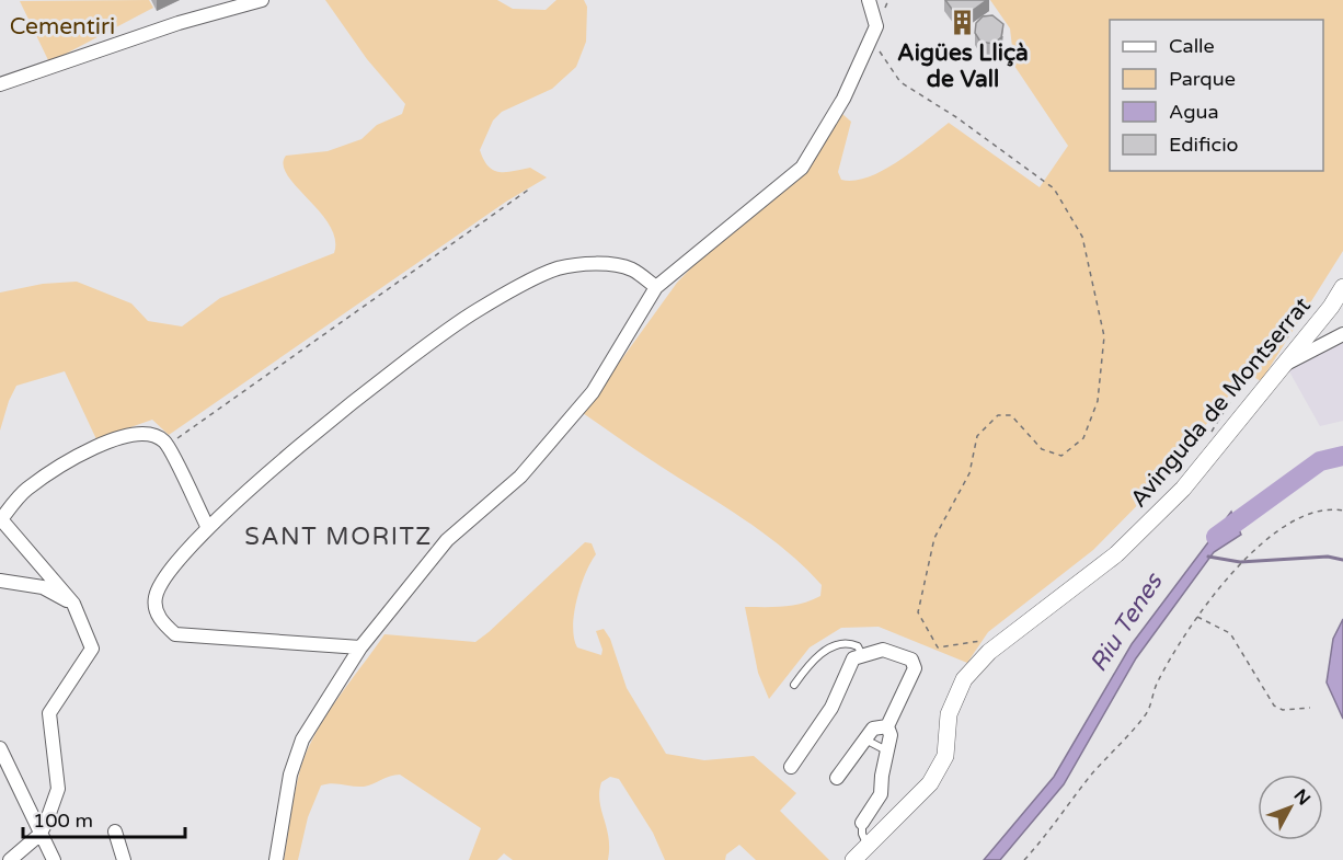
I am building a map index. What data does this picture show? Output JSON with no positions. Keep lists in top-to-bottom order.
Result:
{
  "streets": {
    "street": ["Avinguda de Montserrat"]
  },
  "districts": ["SANT MORITZ"],
  "water": ["Riu Tenes"],
  "parks": ["Cementiri"],
  "places": {
    "building": ["Aigües Lliçà de Vall"]
  },
  "legend": [
    "Calle",
    "Parque",
    "Agua",
    "Edificio"
  ],
  "scale_bar": "100 m",
  "north": "top right"
}
